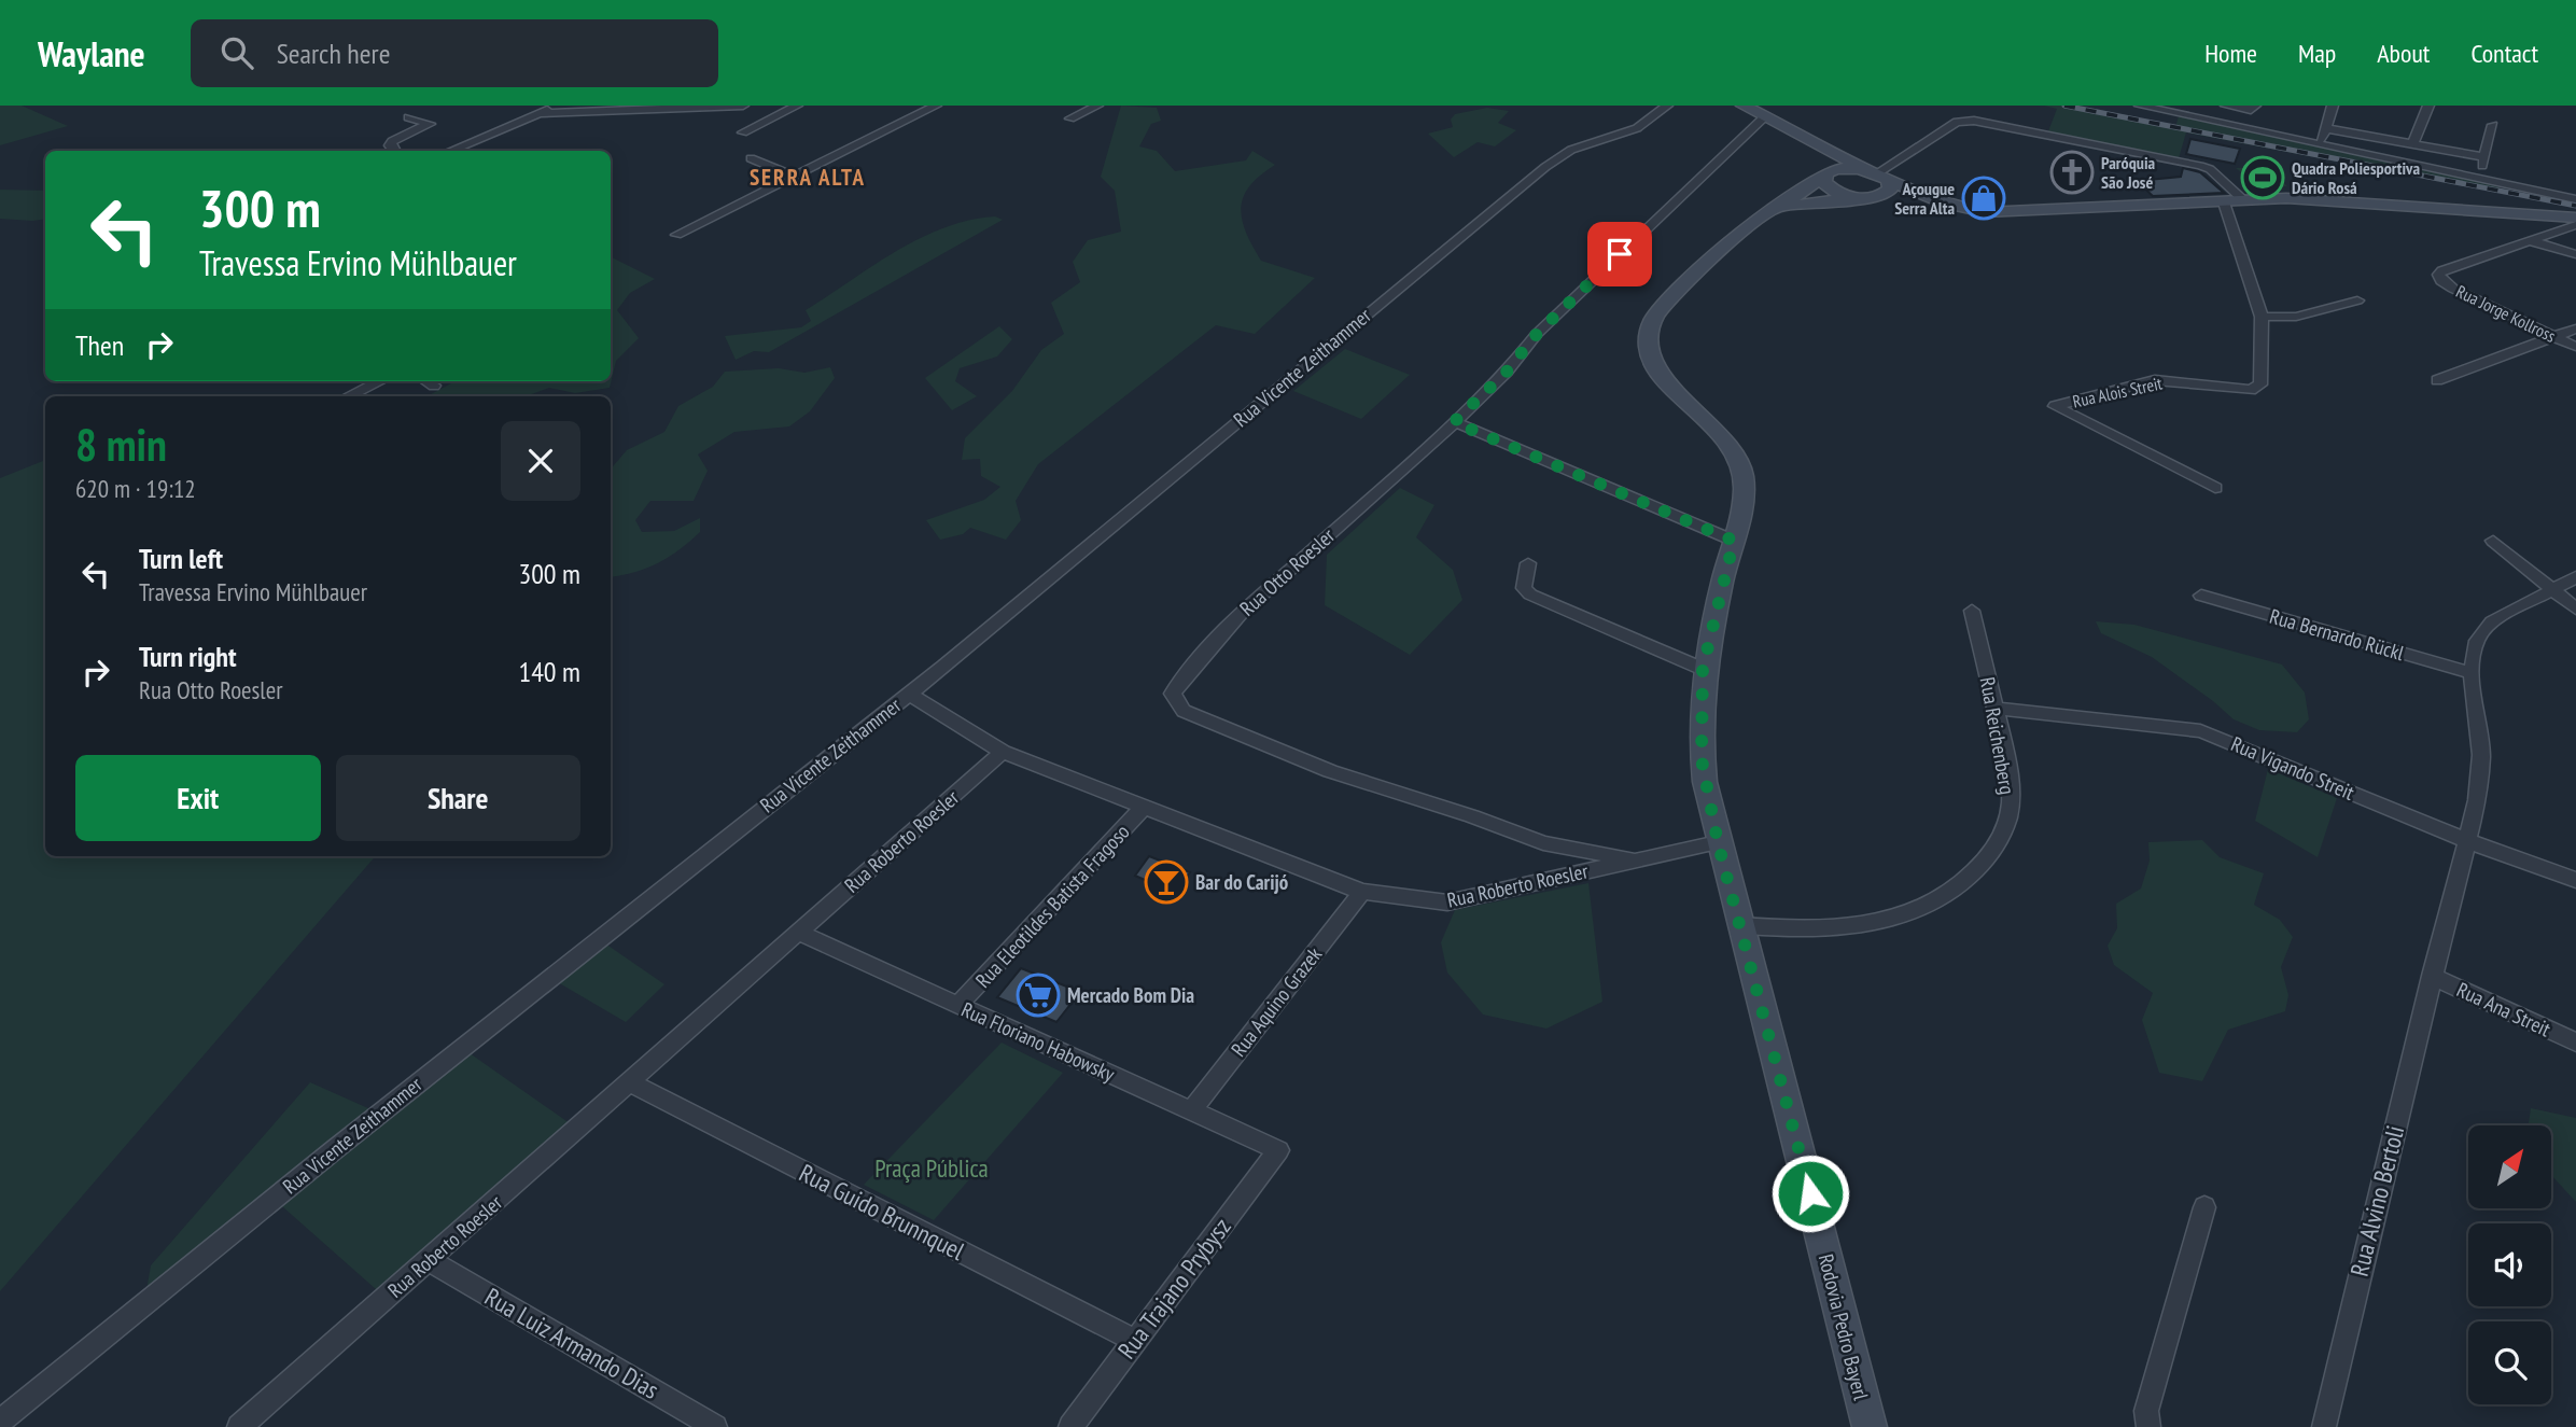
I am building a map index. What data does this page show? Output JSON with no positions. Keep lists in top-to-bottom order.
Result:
{
  "streets": {
    "main road": ["Rodovia Pedro Bayerl"],
    "street": [
      "Rua Jorge Kollross",
      "Rua Vicente Zeithammer",
      "Rua Alois Streit",
      "Rua Otto Roesler",
      "Rua Bernardo Rückl",
      "Rua Reichenberg",
      "Rua Vigando Streit",
      "Rua Roberto Roesler",
      "Rua Eleotildes Batista Fragoso",
      "Rua Aquino Grazek",
      "Rua Ana Streit",
      "Rua Floriano Habowsky",
      "Rua Alvino Bertoli",
      "Rua Guido Brunnquel",
      "Rua Trajano Prybysz",
      "Rua Luiz Armando Dias"
    ]
  },
  "crossings": [
    ["Rua Otto Roesler", "Rua Roberto Roesler"],
    ["Rua Bernardo Rückl", "Rua Alvino Bertoli"],
    ["Rua Reichenberg", "Rua Vigando Streit"],
    ["Rua Reichenberg", "Rodovia Pedro Bayerl"],
    ["Rua Vigando Streit", "Rua Alvino Bertoli"],
    ["Rua Roberto Roesler", "Rua Eleotildes Batista Fragoso"],
    ["Rua Roberto Roesler", "Rua Aquino Grazek"],
    ["Rua Roberto Roesler", "Rua Floriano Habowsky"],
    ["Rua Roberto Roesler", "Rua Guido Brunnquel"],
    ["Rua Roberto Roesler", "Rodovia Pedro Bayerl"],
    ["Rua Roberto Roesler", "Rua Luiz Armando Dias"],
    ["Rua Eleotildes Batista Fragoso", "Rua Floriano Habowsky"],
    ["Rua Aquino Grazek", "Rua Floriano Habowsky"],
    ["Rua Ana Streit", "Rua Alvino Bertoli"],
    ["Rua Floriano Habowsky", "Rua Trajano Prybysz"],
    ["Rua Guido Brunnquel", "Rua Trajano Prybysz"]
  ],
  "districts": ["SERRA ALTA"],
  "parks": ["Praça Pública"],
  "places": {
    "church": ["Paróquia São José"],
    "sports": ["Quadra Poliesportiva Dário Rosá"],
    "shop": ["Açougue Serra Alta"],
    "bar": ["Bar do Carijó"],
    "supermarket": ["Mercado Bom Dia"]
  },
  "north": "top right",
  "page": {
    "header": "Waylane",
    "search": "Search here",
    "nav": [
      "Home",
      "Map",
      "About",
      "Contact"
    ],
    "turn": ["300 m", "Travessa Ervino Mühlbauer"],
    "then": "Then",
    "heading": ["8 min", "620 m · 19:12"],
    "list": [
      {
        "name": "Turn left",
        "note": "Travessa Ervino Mühlbauer",
        "value": "300 m"
      },
      {
        "name": "Turn right",
        "note": "Rua Otto Roesler",
        "value": "140 m"
      }
    ],
    "buttons": ["Exit", "Share"]
  }
}
